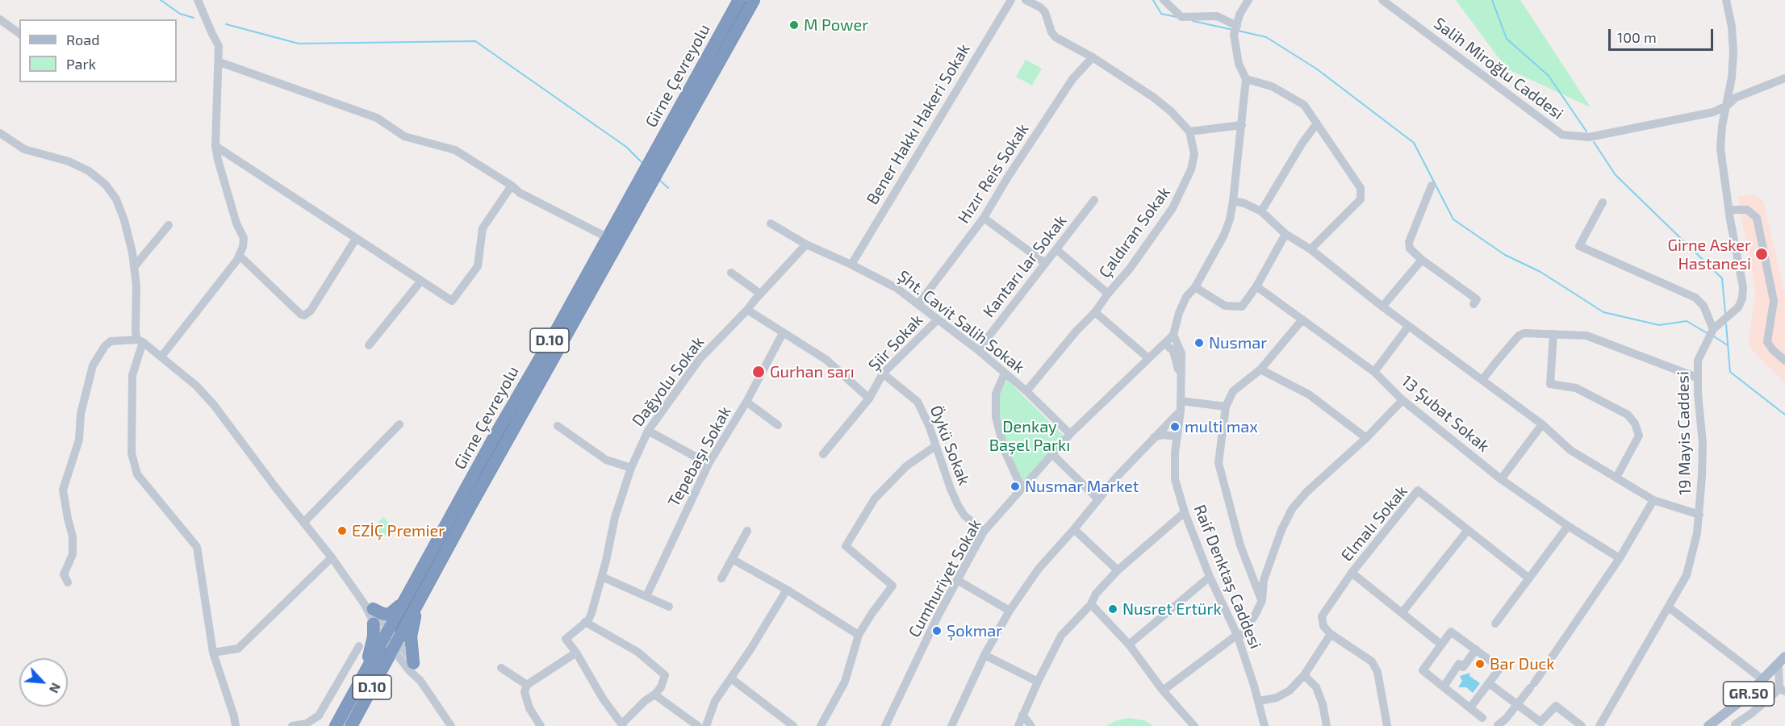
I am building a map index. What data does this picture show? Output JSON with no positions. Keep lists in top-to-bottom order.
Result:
{
  "streets": {
    "highway": ["Girne Çevreyolu", "D.10"],
    "main road": ["GR.50"],
    "street": [
      "Salih Miroğlu Caddesi",
      "Bener Hakkı Hakeri Sokak",
      "Hızır Reis Sokak",
      "Çaldıran Sokak",
      "Kantarı lar Sokak",
      "Şht. Cavit Salih Sokak",
      "Şiir Sokak",
      "Dağyolu Sokak",
      "13 Şubat Sokak",
      "19 Mayis Caddesi",
      "Öykü Sokak",
      "Tepebaşı Sokak",
      "Elmalı Sokak",
      "Raif Denktaş Caddesi",
      "Cumhuriyet Sokak"
    ]
  },
  "crossings": [
    ["Salih Miroğlu Caddesi", "19 Mayis Caddesi"],
    ["Bener Hakkı Hakeri Sokak", "Şht. Cavit Salih Sokak"],
    ["Hızır Reis Sokak", "Şht. Cavit Salih Sokak"],
    ["Çaldıran Sokak", "Şht. Cavit Salih Sokak"],
    ["Kantarı lar Sokak", "Şht. Cavit Salih Sokak"],
    ["Şht. Cavit Salih Sokak", "Şiir Sokak"],
    ["Şht. Cavit Salih Sokak", "Dağyolu Sokak"],
    ["Şht. Cavit Salih Sokak", "Cumhuriyet Sokak"],
    ["Şiir Sokak", "Öykü Sokak"],
    ["Öykü Sokak", "Cumhuriyet Sokak"],
    ["Raif Denktaş Caddesi", "Cumhuriyet Sokak"]
  ],
  "parks": ["Denkay Başel Parkı"],
  "places": [
    "M Power",
    "Girne Asker Hastanesi",
    "Nusmar",
    "Gurhan sarı",
    "multi max",
    "Nusmar Market",
    "EZİÇ Premier",
    "Nusret Ertürk",
    "Şokmar",
    "Bar Duck"
  ],
  "legend": ["Road", "Park"],
  "scale_bar": "100 m",
  "north": "bottom right"
}
